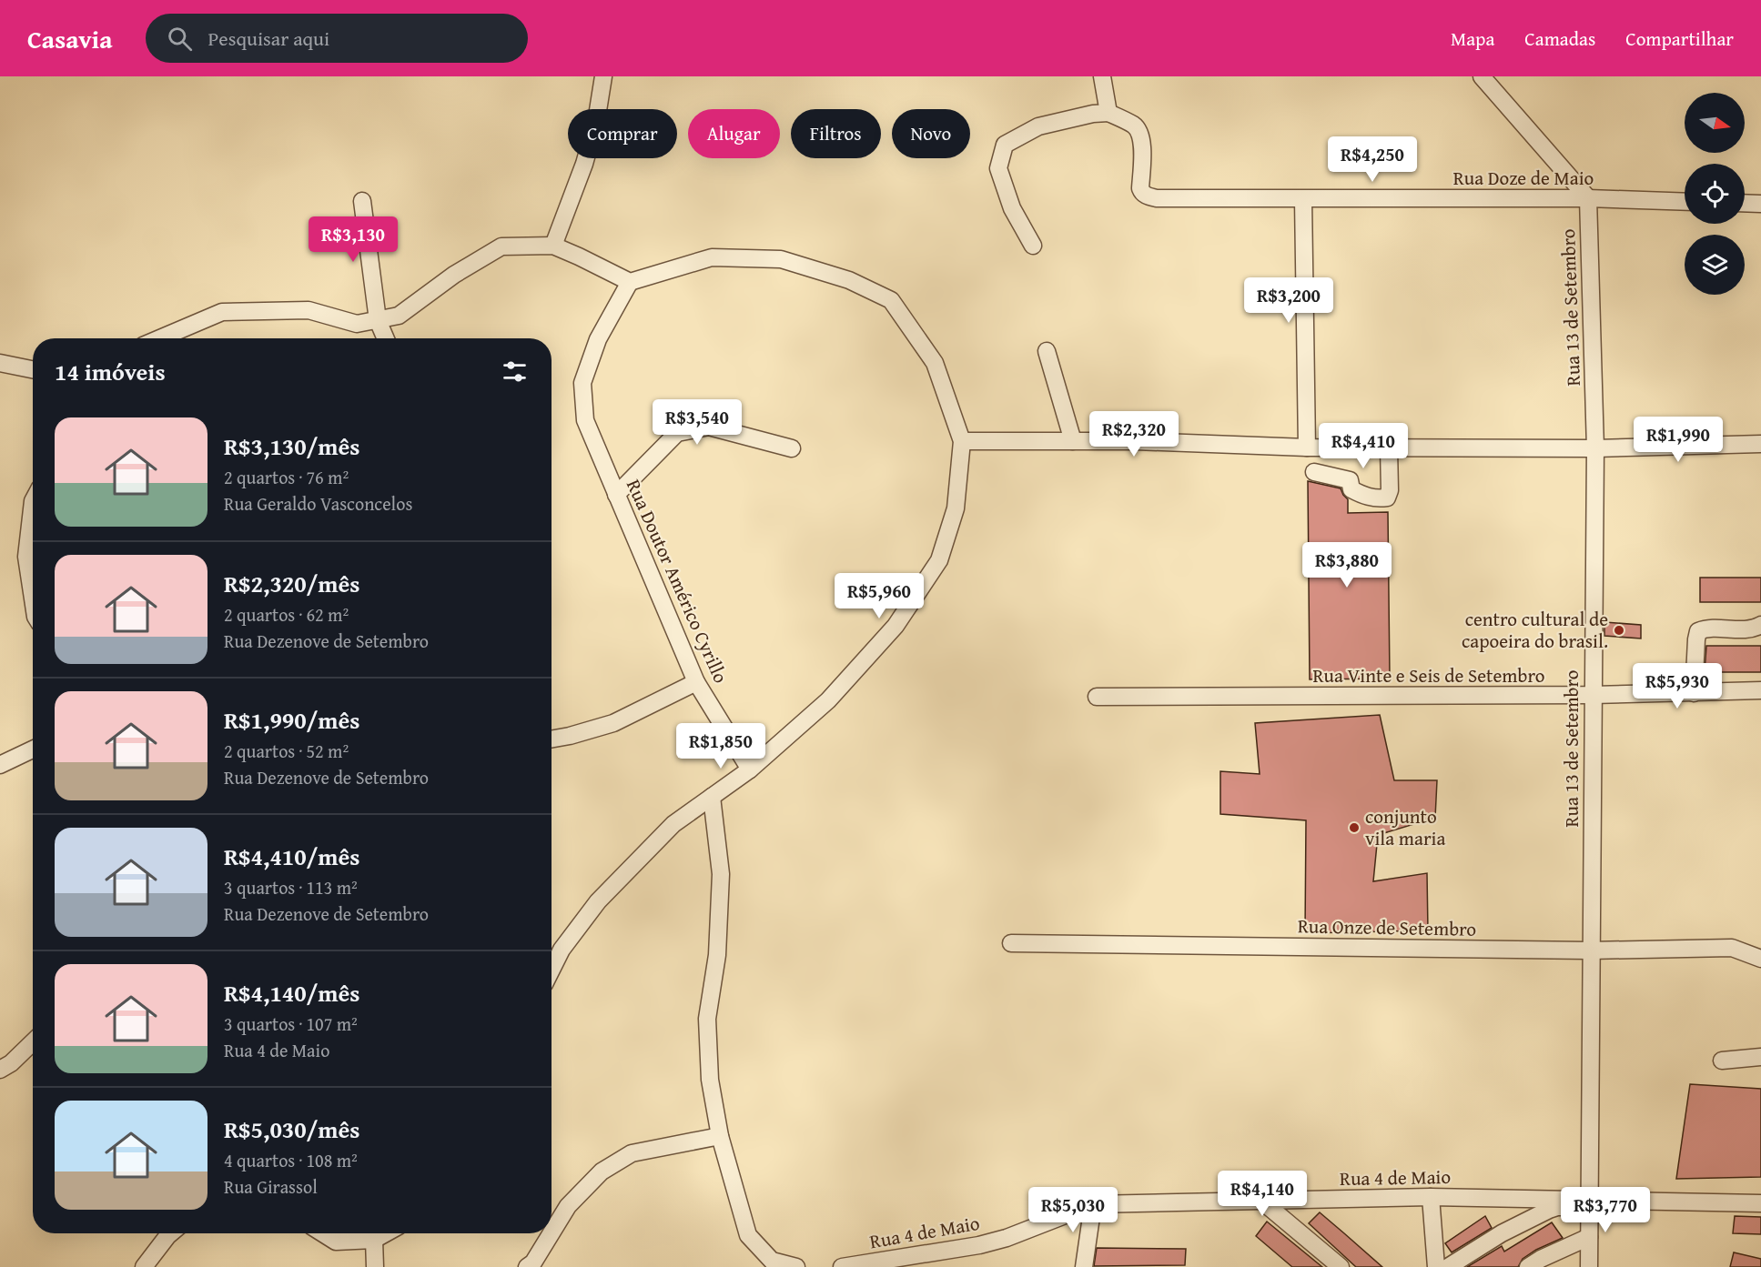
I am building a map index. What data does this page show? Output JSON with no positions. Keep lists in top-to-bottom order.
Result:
{
  "streets": {
    "street": [
      "Rua Doze de Maio",
      "Rua 13 de Setembro",
      "Rua Doutor Américo Cyrillo",
      "Rua Vinte e Seis de Setembro",
      "Rua Onze de Setembro",
      "Rua 4 de Maio"
    ]
  },
  "crossings": [
    ["Rua Doze de Maio", "Rua 13 de Setembro"],
    ["Rua 13 de Setembro", "Rua Vinte e Seis de Setembro"],
    ["Rua 13 de Setembro", "Rua Onze de Setembro"],
    ["Rua 13 de Setembro", "Rua 4 de Maio"]
  ],
  "places": ["centro cultural de capoeira do brasil.", "conjunto vila maria"],
  "north": "right",
  "page": {
    "header": "Casavia",
    "search": "Pesquisar aqui",
    "nav": ["Mapa", "Camadas", "Compartilhar"],
    "chip": [
      "Comprar",
      "Alugar",
      "Filtros",
      "Novo"
    ],
    "price": [
      "R$4,250",
      "R$3,130",
      "R$3,200",
      "R$3,540",
      "R$2,320",
      "R$1,990",
      "R$4,410",
      "R$3,880",
      "R$5,960",
      "R$5,930",
      "R$1,850",
      "R$4,140",
      "R$5,030",
      "R$3,770"
    ],
    "heading": "14 imóveis",
    "list": [
      {
        "name": "R$3,130/mês",
        "note": "2 quartos · 76 m² · Rua Geraldo Vasconcelos"
      },
      {
        "name": "R$2,320/mês",
        "note": "2 quartos · 62 m² · Rua Dezenove de Setembro"
      },
      {
        "name": "R$1,990/mês",
        "note": "2 quartos · 52 m² · Rua Dezenove de Setembro"
      },
      {
        "name": "R$4,410/mês",
        "note": "3 quartos · 113 m² · Rua Dezenove de Setembro"
      },
      {
        "name": "R$4,140/mês",
        "note": "3 quartos · 107 m² · Rua 4 de Maio"
      },
      {
        "name": "R$5,030/mês",
        "note": "4 quartos · 108 m² · Rua Girassol"
      }
    ]
  }
}
